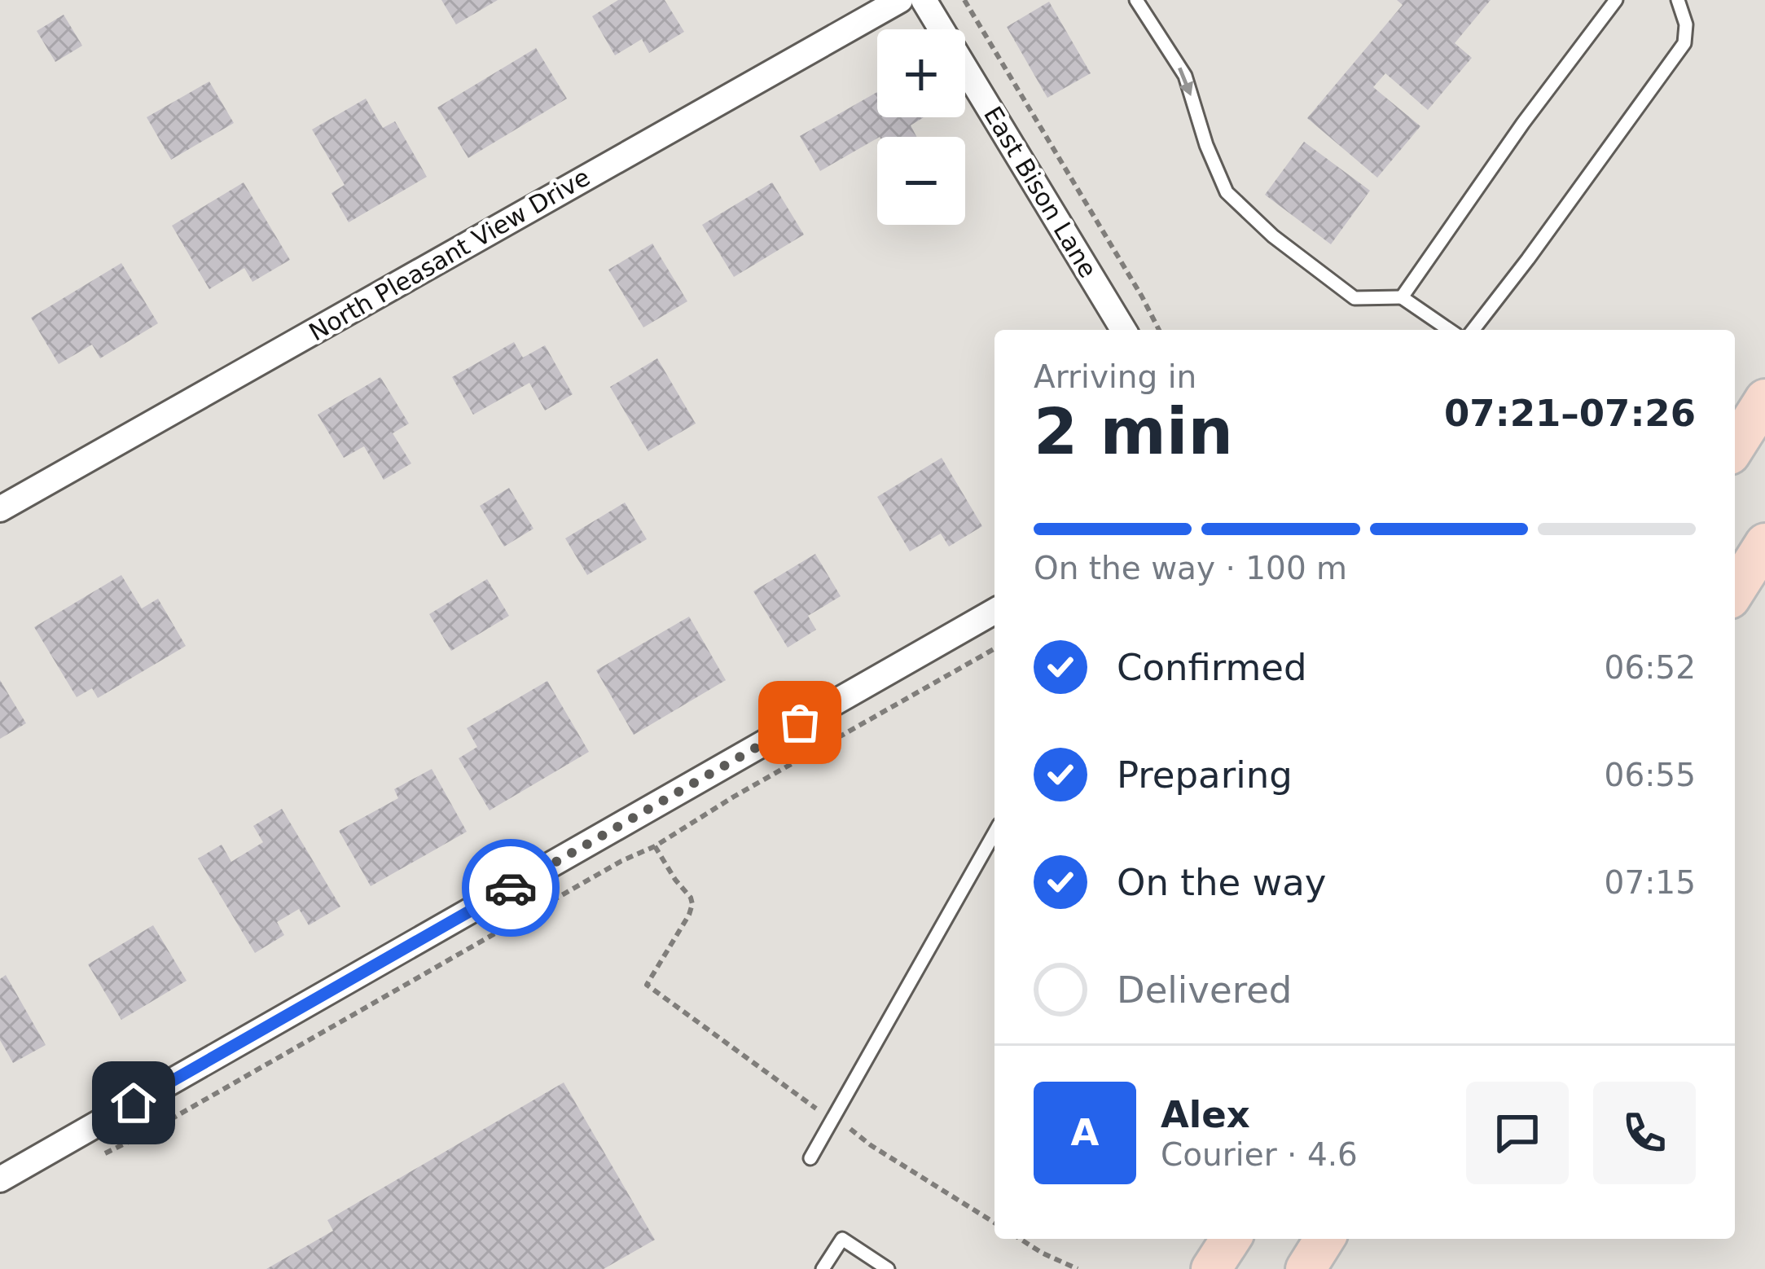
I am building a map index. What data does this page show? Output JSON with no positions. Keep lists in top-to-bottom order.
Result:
{
  "streets": {
    "street": ["East Bison Lane", "North Pleasant View Drive"]
  },
  "page": {
    "map_buttons": ["+", "−"],
    "heading": ["2 min", "Arriving in", "07:21–07:26"],
    "panel": ["Alex", "Courier · 4.6"],
    "bar": "On the way · 100 m",
    "list": [
      ["Confirmed", "06:52"],
      ["Preparing", "06:55"],
      ["On the way", "07:15"],
      "Delivered"
    ],
    "round": "A"
  }
}
